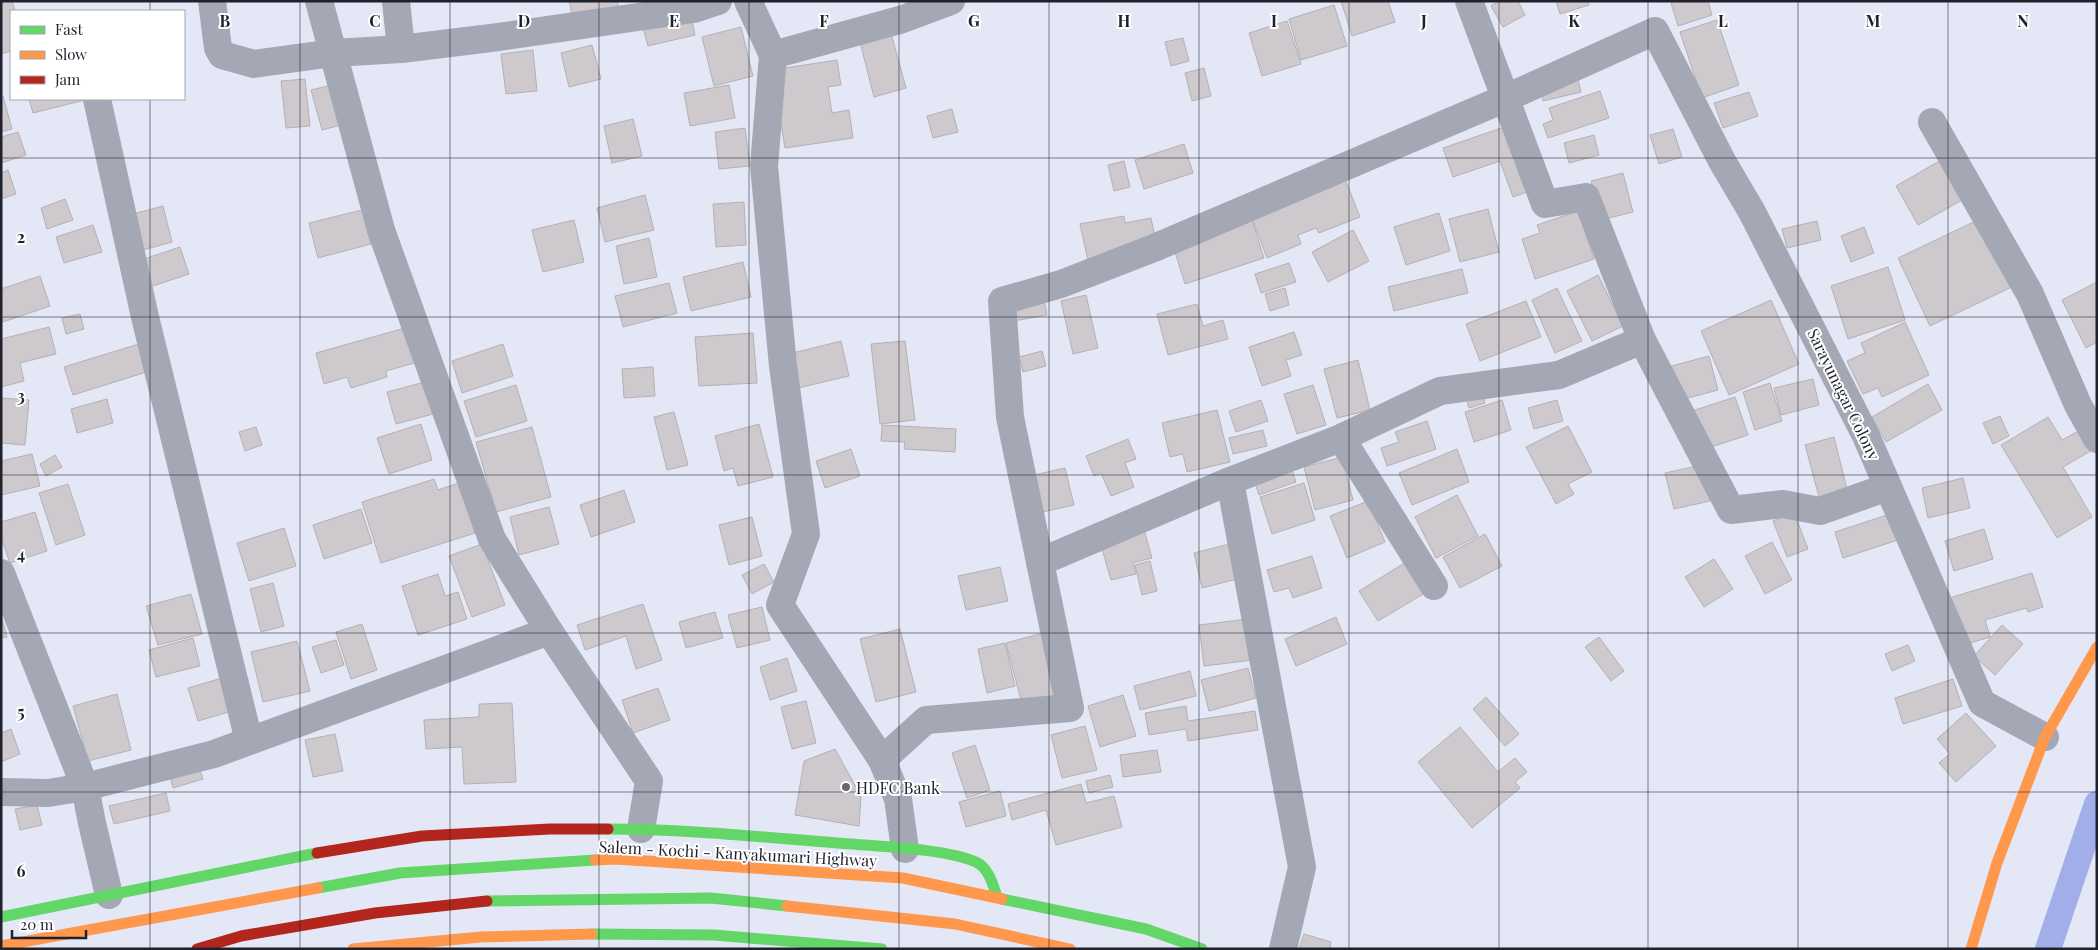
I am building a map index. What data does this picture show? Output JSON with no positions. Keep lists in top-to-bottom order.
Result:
{
  "streets": {
    "main road": ["Salem - Kochi - Kanyakumari Highway"],
    "street": ["Sarayunagar Colony"]
  },
  "places": ["HDFC Bank"],
  "legend": ["Fast", "Slow", "Jam"],
  "scale_bar": "20 m",
  "grid": {
    "columns": [
      "B",
      "C",
      "D",
      "E",
      "F",
      "G",
      "H",
      "I",
      "J",
      "K",
      "L",
      "M",
      "N"
    ],
    "rows": [
      "2",
      "3",
      "4",
      "5",
      "6"
    ]
  }
}
